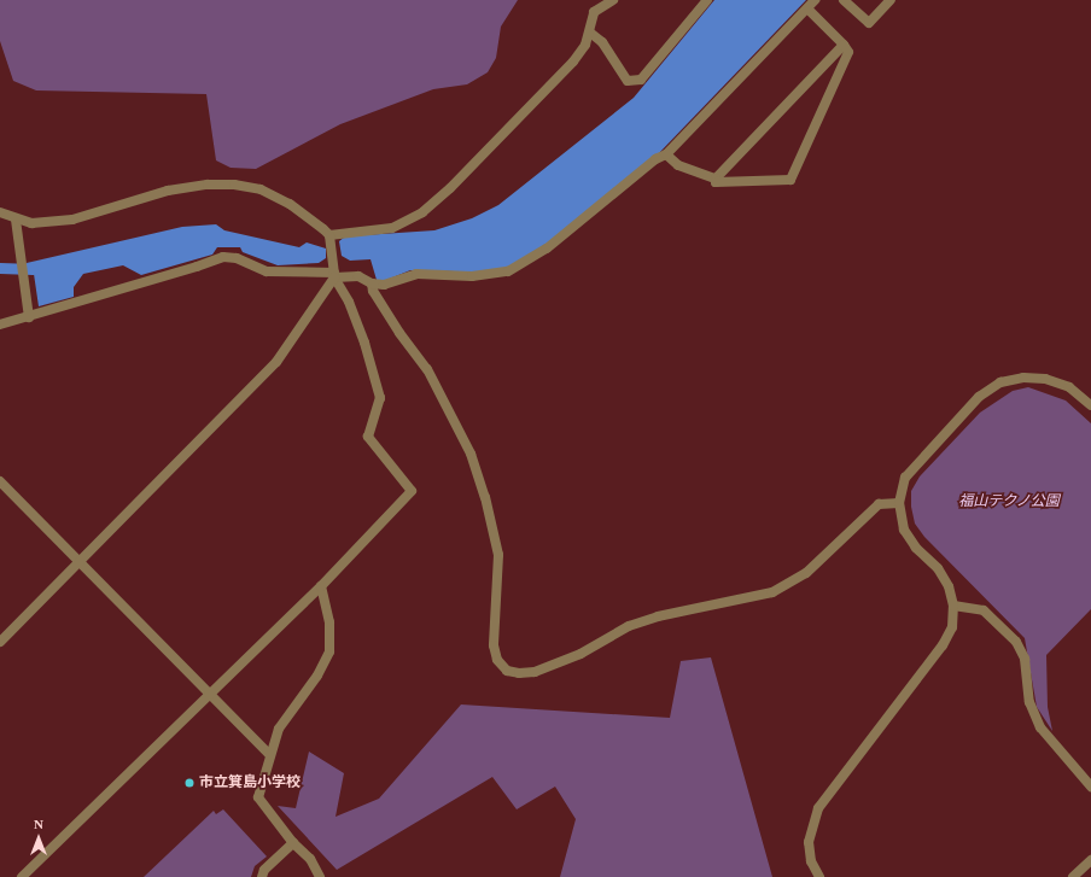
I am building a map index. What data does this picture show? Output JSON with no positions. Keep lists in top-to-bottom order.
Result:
{
  "parks": ["福山テクノ公園"],
  "places": ["市立箕島小学校"],
  "north": "top"
}
